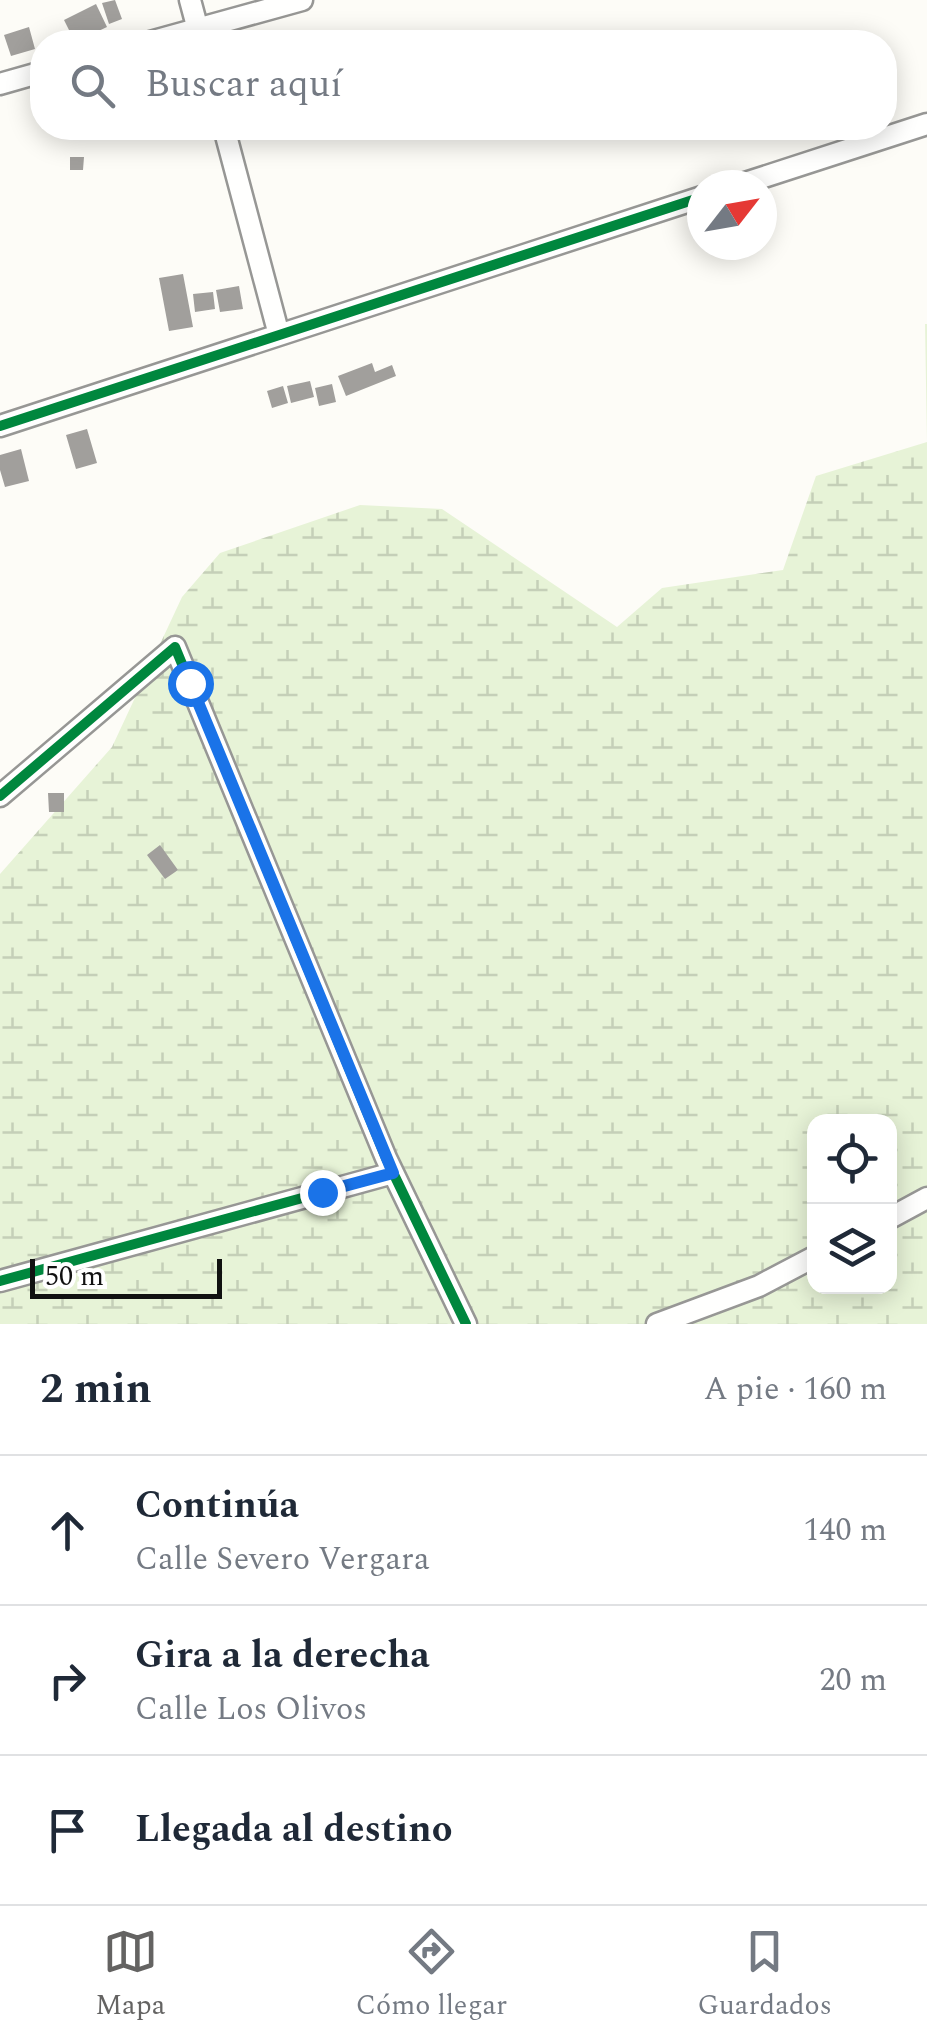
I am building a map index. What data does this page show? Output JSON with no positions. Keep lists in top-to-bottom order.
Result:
{
  "scale_bar": "50 m",
  "north": "top right",
  "page": {
    "search": "Buscar aquí",
    "scale": "50 m",
    "heading": ["2 min", "A pie · 160 m"],
    "list": [
      ["Continúa", "Calle Severo Vergara", "140 m"],
      ["Gira a la derecha", "Calle Los Olivos", "20 m"],
      "Llegada al destino"
    ],
    "nav": ["Mapa", "Cómo llegar", "Guardados"]
  }
}
